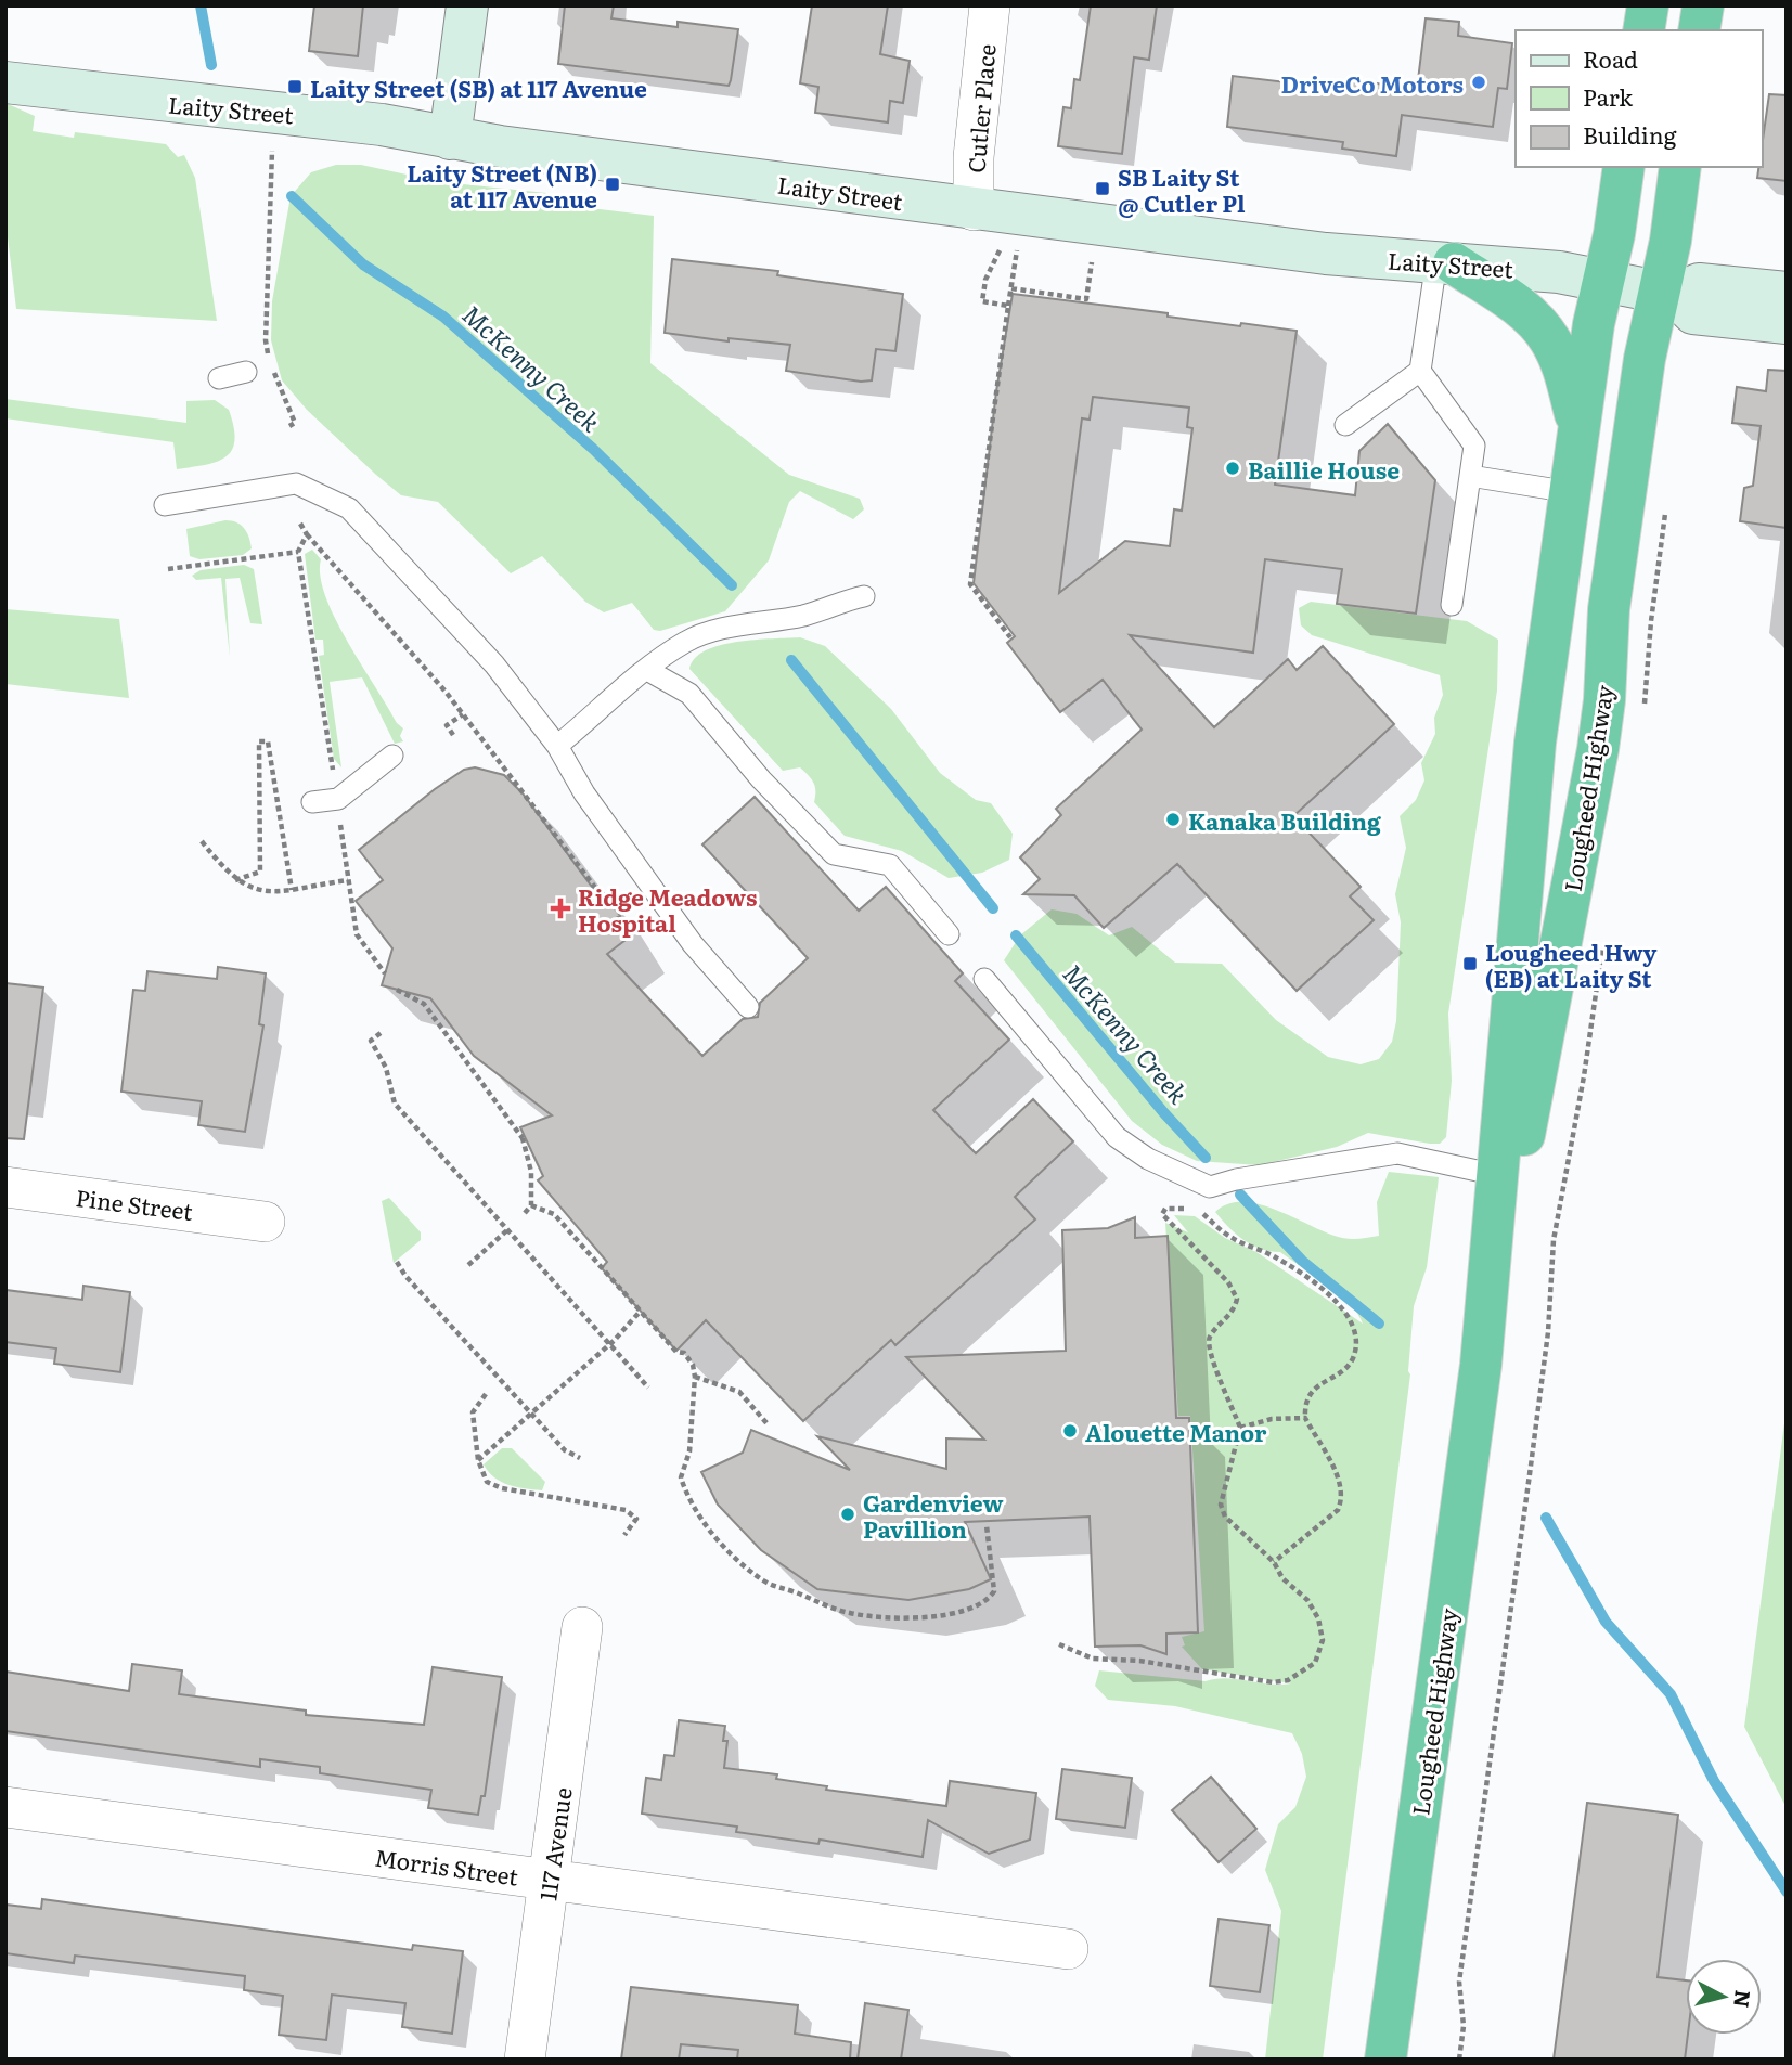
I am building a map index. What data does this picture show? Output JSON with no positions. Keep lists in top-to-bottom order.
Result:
{
  "streets": {
    "highway": ["Lougheed Highway"],
    "street": [
      "Laity Street",
      "Cutler Place",
      "Pine Street",
      "117 Avenue",
      "Morris Street"
    ]
  },
  "crossings": [
    ["Laity Street", "Cutler Place"],
    ["Laity Street", "Lougheed Highway"],
    ["117 Avenue", "Morris Street"]
  ],
  "water": ["McKenny Creek"],
  "places": {
    "other": [
      "DriveCo Motors",
      "Baillie House",
      "Kanaka Building",
      "Alouette Manor",
      "Gardenview Pavillion"
    ],
    "transit": [
      "Laity Street (SB) at 117 Avenue",
      "Laity Street (NB) at 117 Avenue",
      "SB Laity St @ Cutler Pl",
      "Lougheed Hwy (EB) at Laity St"
    ],
    "health": ["Ridge Meadows Hospital"]
  },
  "legend": ["Road", "Park", "Building"],
  "north": "right"
}
